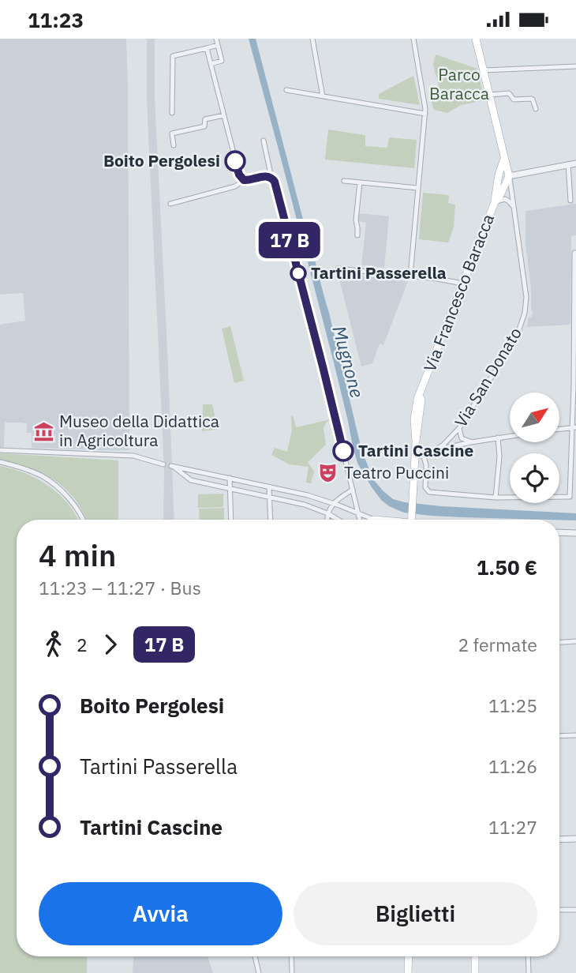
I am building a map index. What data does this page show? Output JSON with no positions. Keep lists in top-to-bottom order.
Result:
{
  "streets": {
    "main road": ["Via Francesco Baracca"],
    "street": ["Via San Donato"]
  },
  "crossings": [
    ["Via Francesco Baracca", "Via San Donato"]
  ],
  "water": ["Mugnone"],
  "parks": ["Parco Baracca"],
  "places": {
    "other": ["Boito Pergolesi", "Tartini Passerella", "Tartini Cascine"],
    "museum": ["Museo della Didattica in Agricoltura"],
    "theatre": ["Teatro Puccini"]
  },
  "north": "top right",
  "page": {
    "status": "11:23",
    "on_map": "17 B",
    "heading": ["4 min", "11:23 – 11:27 · Bus", "1.50 €"],
    "legs": ["2", "17 B", "2 fermate"],
    "list": [
      {
        "name": "Boito Pergolesi",
        "value": "11:25"
      },
      {
        "name": "Tartini Passerella",
        "value": "11:26"
      },
      {
        "name": "Tartini Cascine",
        "value": "11:27"
      }
    ],
    "buttons": ["Avvia", "Biglietti"]
  }
}
